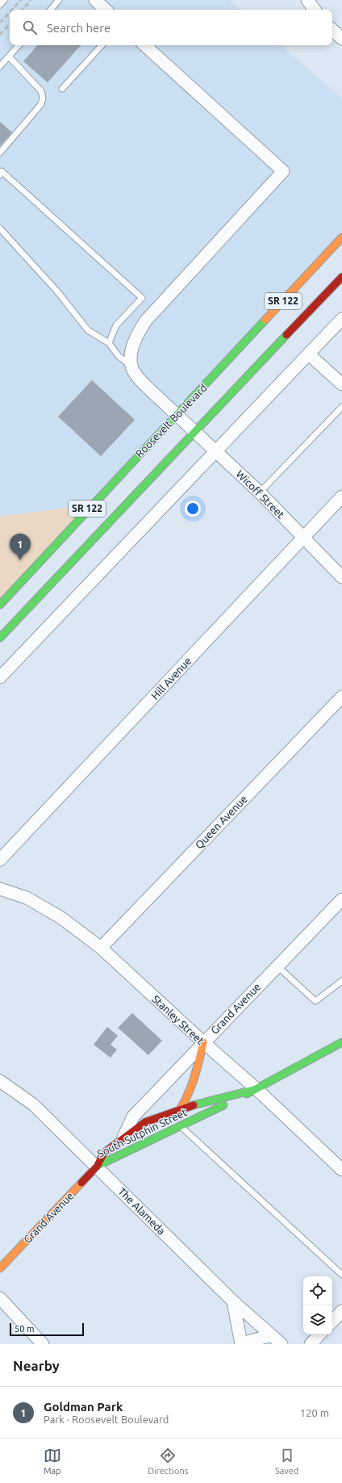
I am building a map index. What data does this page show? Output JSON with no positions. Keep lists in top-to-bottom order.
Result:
{
  "streets": {
    "main road": [
      "SR 122",
      "Roosevelt Boulevard",
      "Grand Avenue",
      "South Sutphin Street"
    ],
    "street": [
      "Wicoff Street",
      "Hill Avenue",
      "Queen Avenue",
      "Stanley Street",
      "The Alameda"
    ]
  },
  "crossings": [
    ["SR 122", "Wicoff Street"],
    ["Roosevelt Boulevard", "Wicoff Street"],
    ["Wicoff Street", "Hill Avenue"],
    ["Queen Avenue", "Stanley Street"],
    ["Grand Avenue", "Stanley Street"],
    ["Grand Avenue", "South Sutphin Street"],
    ["Grand Avenue", "The Alameda"],
    ["Stanley Street", "South Sutphin Street"],
    ["South Sutphin Street", "The Alameda"]
  ],
  "scale_bar": "50 m",
  "page": {
    "search": "Search here",
    "pins": "1",
    "scale": "50 m",
    "heading": "Nearby",
    "list": [
      {
        "mark": "1",
        "name": "Goldman Park",
        "note": "Park · Roosevelt Boulevard",
        "value": "120 m"
      }
    ],
    "nav": ["Map", "Directions", "Saved"]
  }
}
